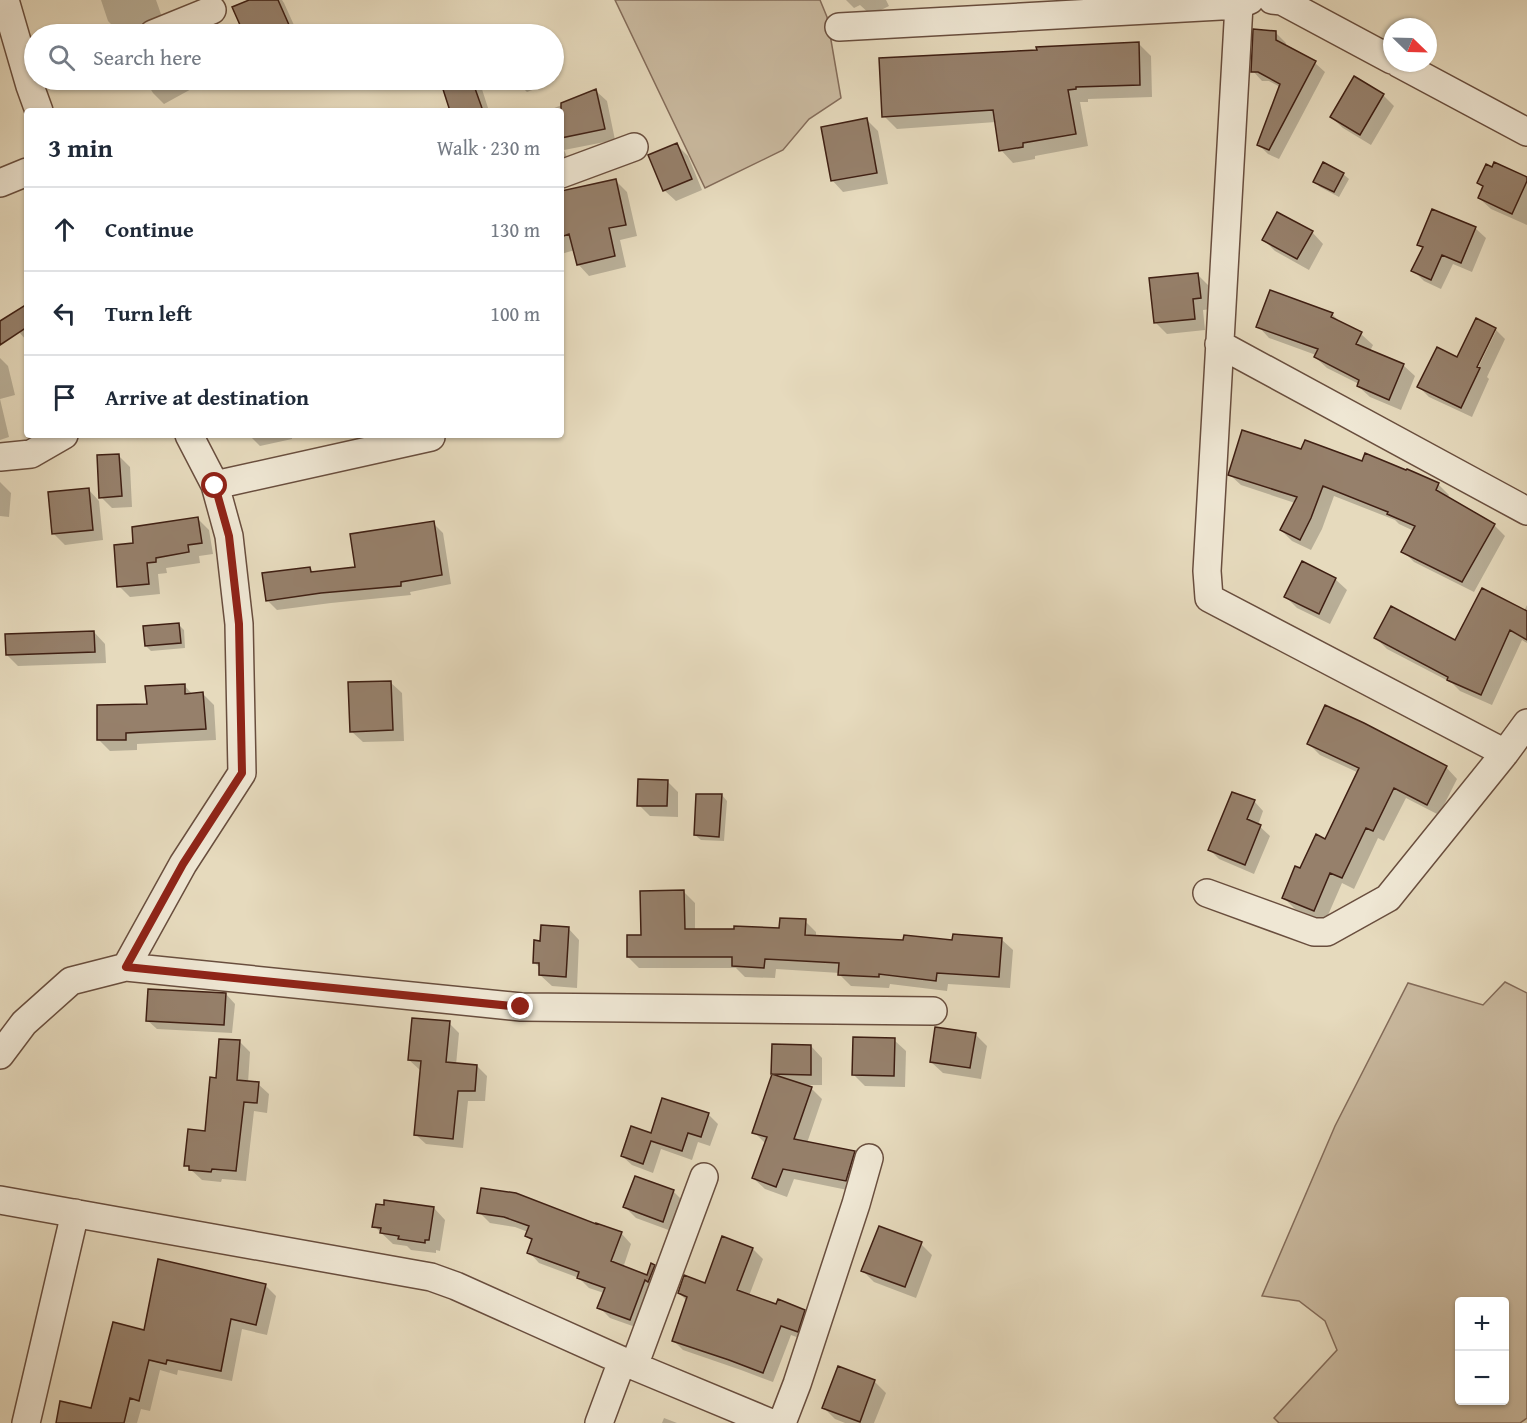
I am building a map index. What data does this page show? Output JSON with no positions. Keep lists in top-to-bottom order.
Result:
{
  "north": "bottom right",
  "page": {
    "search": "Search here",
    "heading": ["3 min", "Walk · 230 m"],
    "list": [
      ["Continue", "130 m"],
      ["Turn left", "100 m"],
      "Arrive at destination"
    ],
    "map_buttons": ["+", "−"]
  }
}
